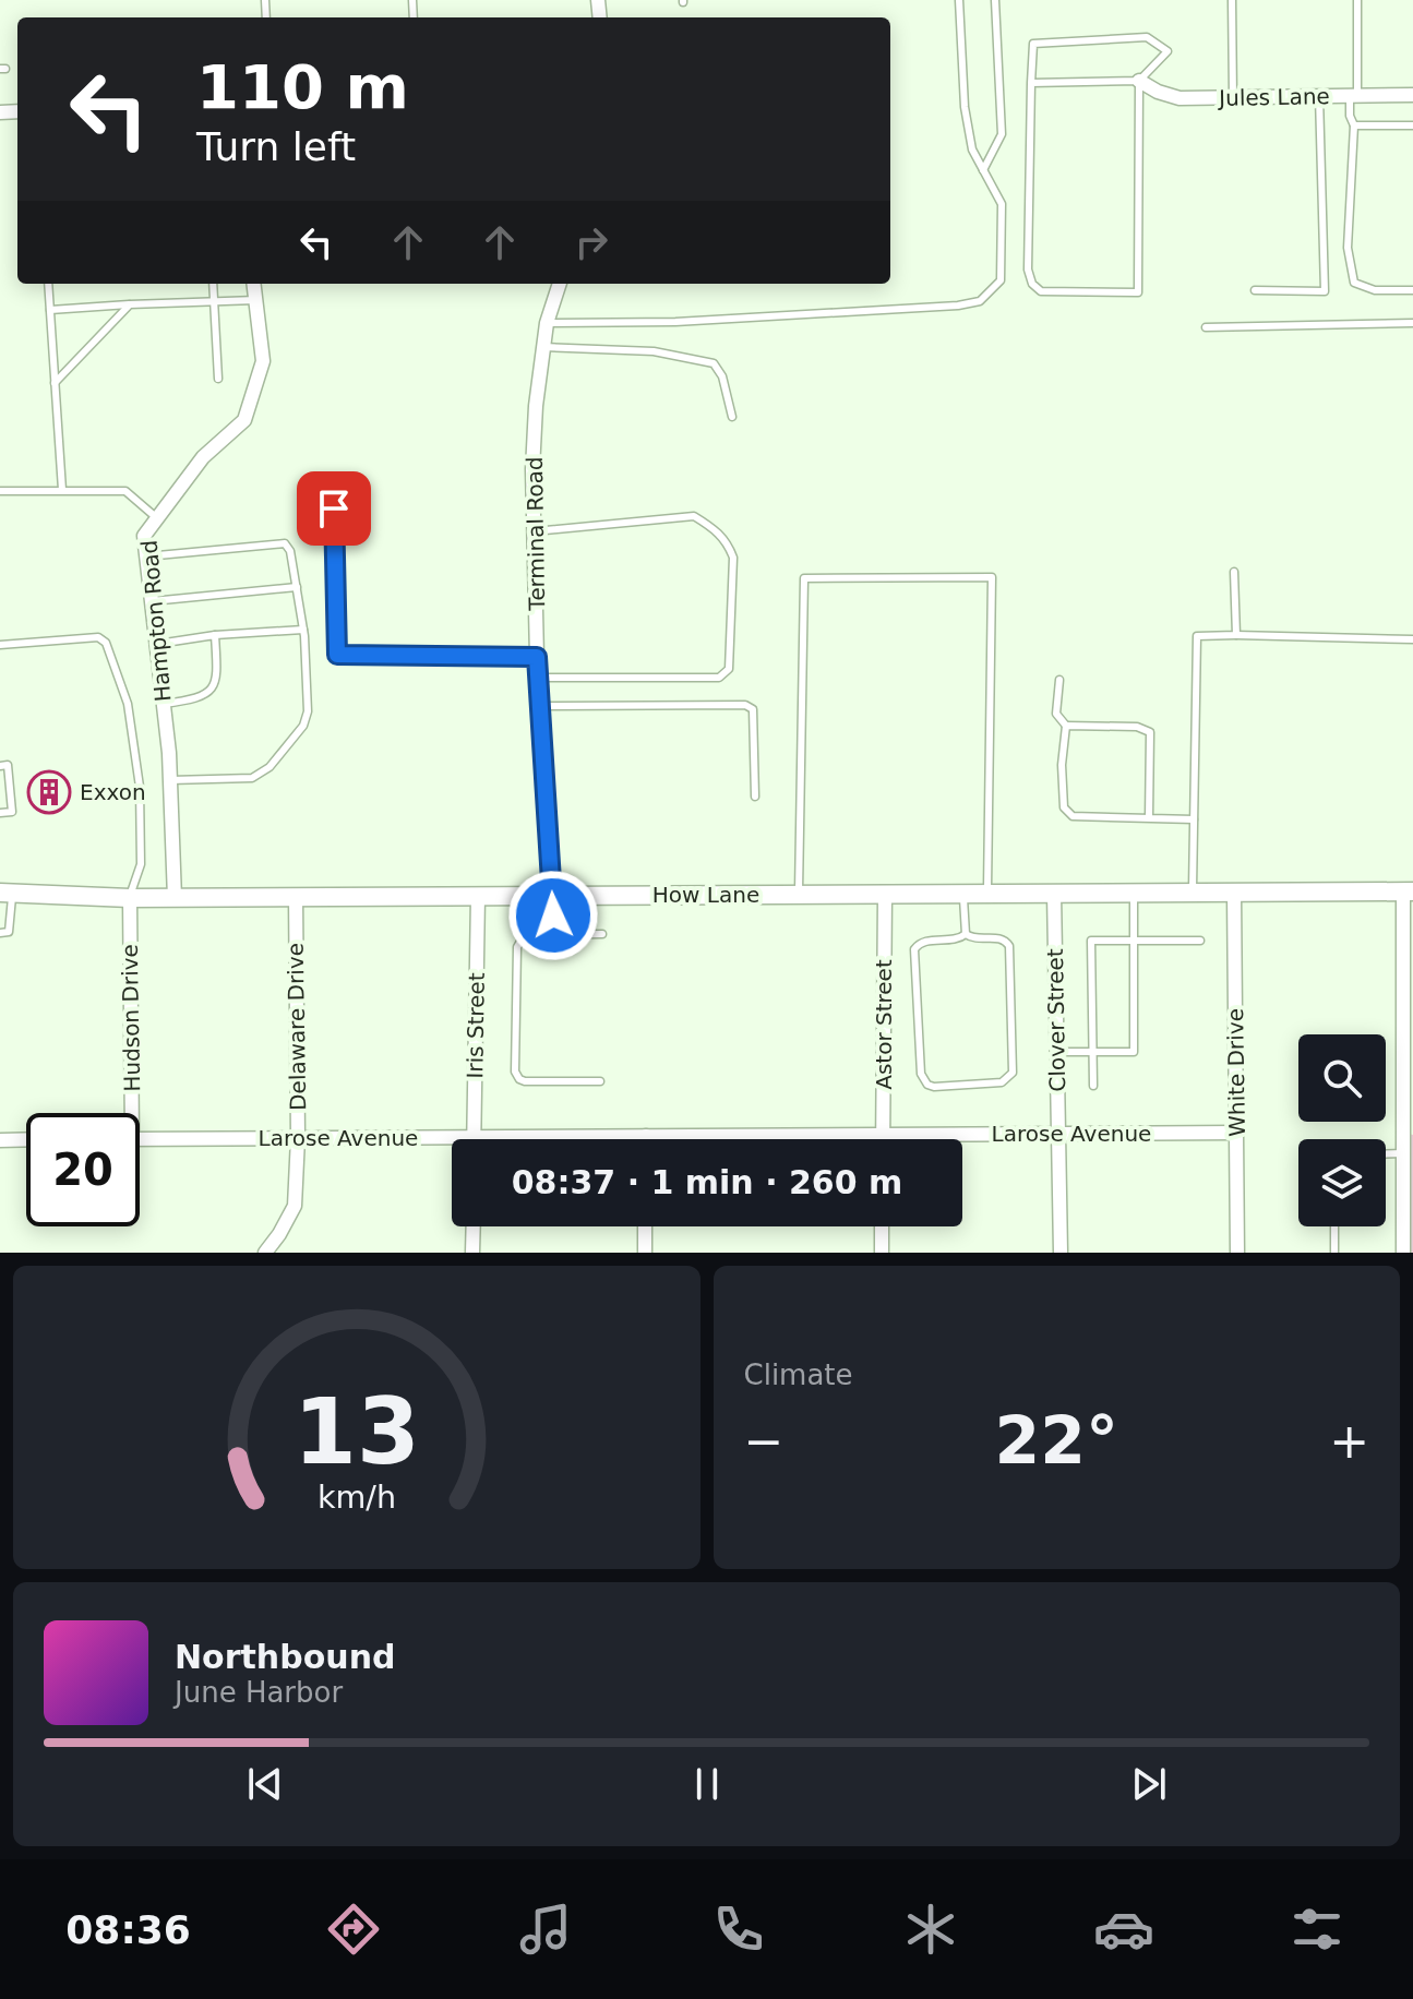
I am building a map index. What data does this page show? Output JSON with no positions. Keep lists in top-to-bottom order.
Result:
{
  "streets": {
    "main road": ["How Lane"],
    "street": [
      "Jules Lane",
      "Terminal Road",
      "Hampton Road",
      "Hudson Drive",
      "Clover Street",
      "Astor Street",
      "Iris Street",
      "Delaware Drive",
      "White Drive",
      "Larose Avenue"
    ]
  },
  "crossings": [
    ["Terminal Road", "How Lane"],
    ["Hampton Road", "How Lane"],
    ["How Lane", "Hudson Drive"],
    ["How Lane", "Clover Street"],
    ["How Lane", "Astor Street"],
    ["How Lane", "Iris Street"],
    ["How Lane", "Delaware Drive"],
    ["How Lane", "White Drive"],
    ["Clover Street", "Larose Avenue"],
    ["Astor Street", "Larose Avenue"],
    ["Iris Street", "Larose Avenue"],
    ["Delaware Drive", "Larose Avenue"],
    ["White Drive", "Larose Avenue"]
  ],
  "places": {
    "building": ["Exxon"]
  },
  "page": {
    "turn": ["110 m", "Turn left"],
    "limit": "20",
    "trip": "08:37 · 1 min · 260 m",
    "tile": "Climate",
    "heat": ["−", "22°", "+"],
    "song": ["Northbound", "June Harbor"],
    "tabs": "08:36",
    "gauge": ["13", "km/h"]
  }
}
